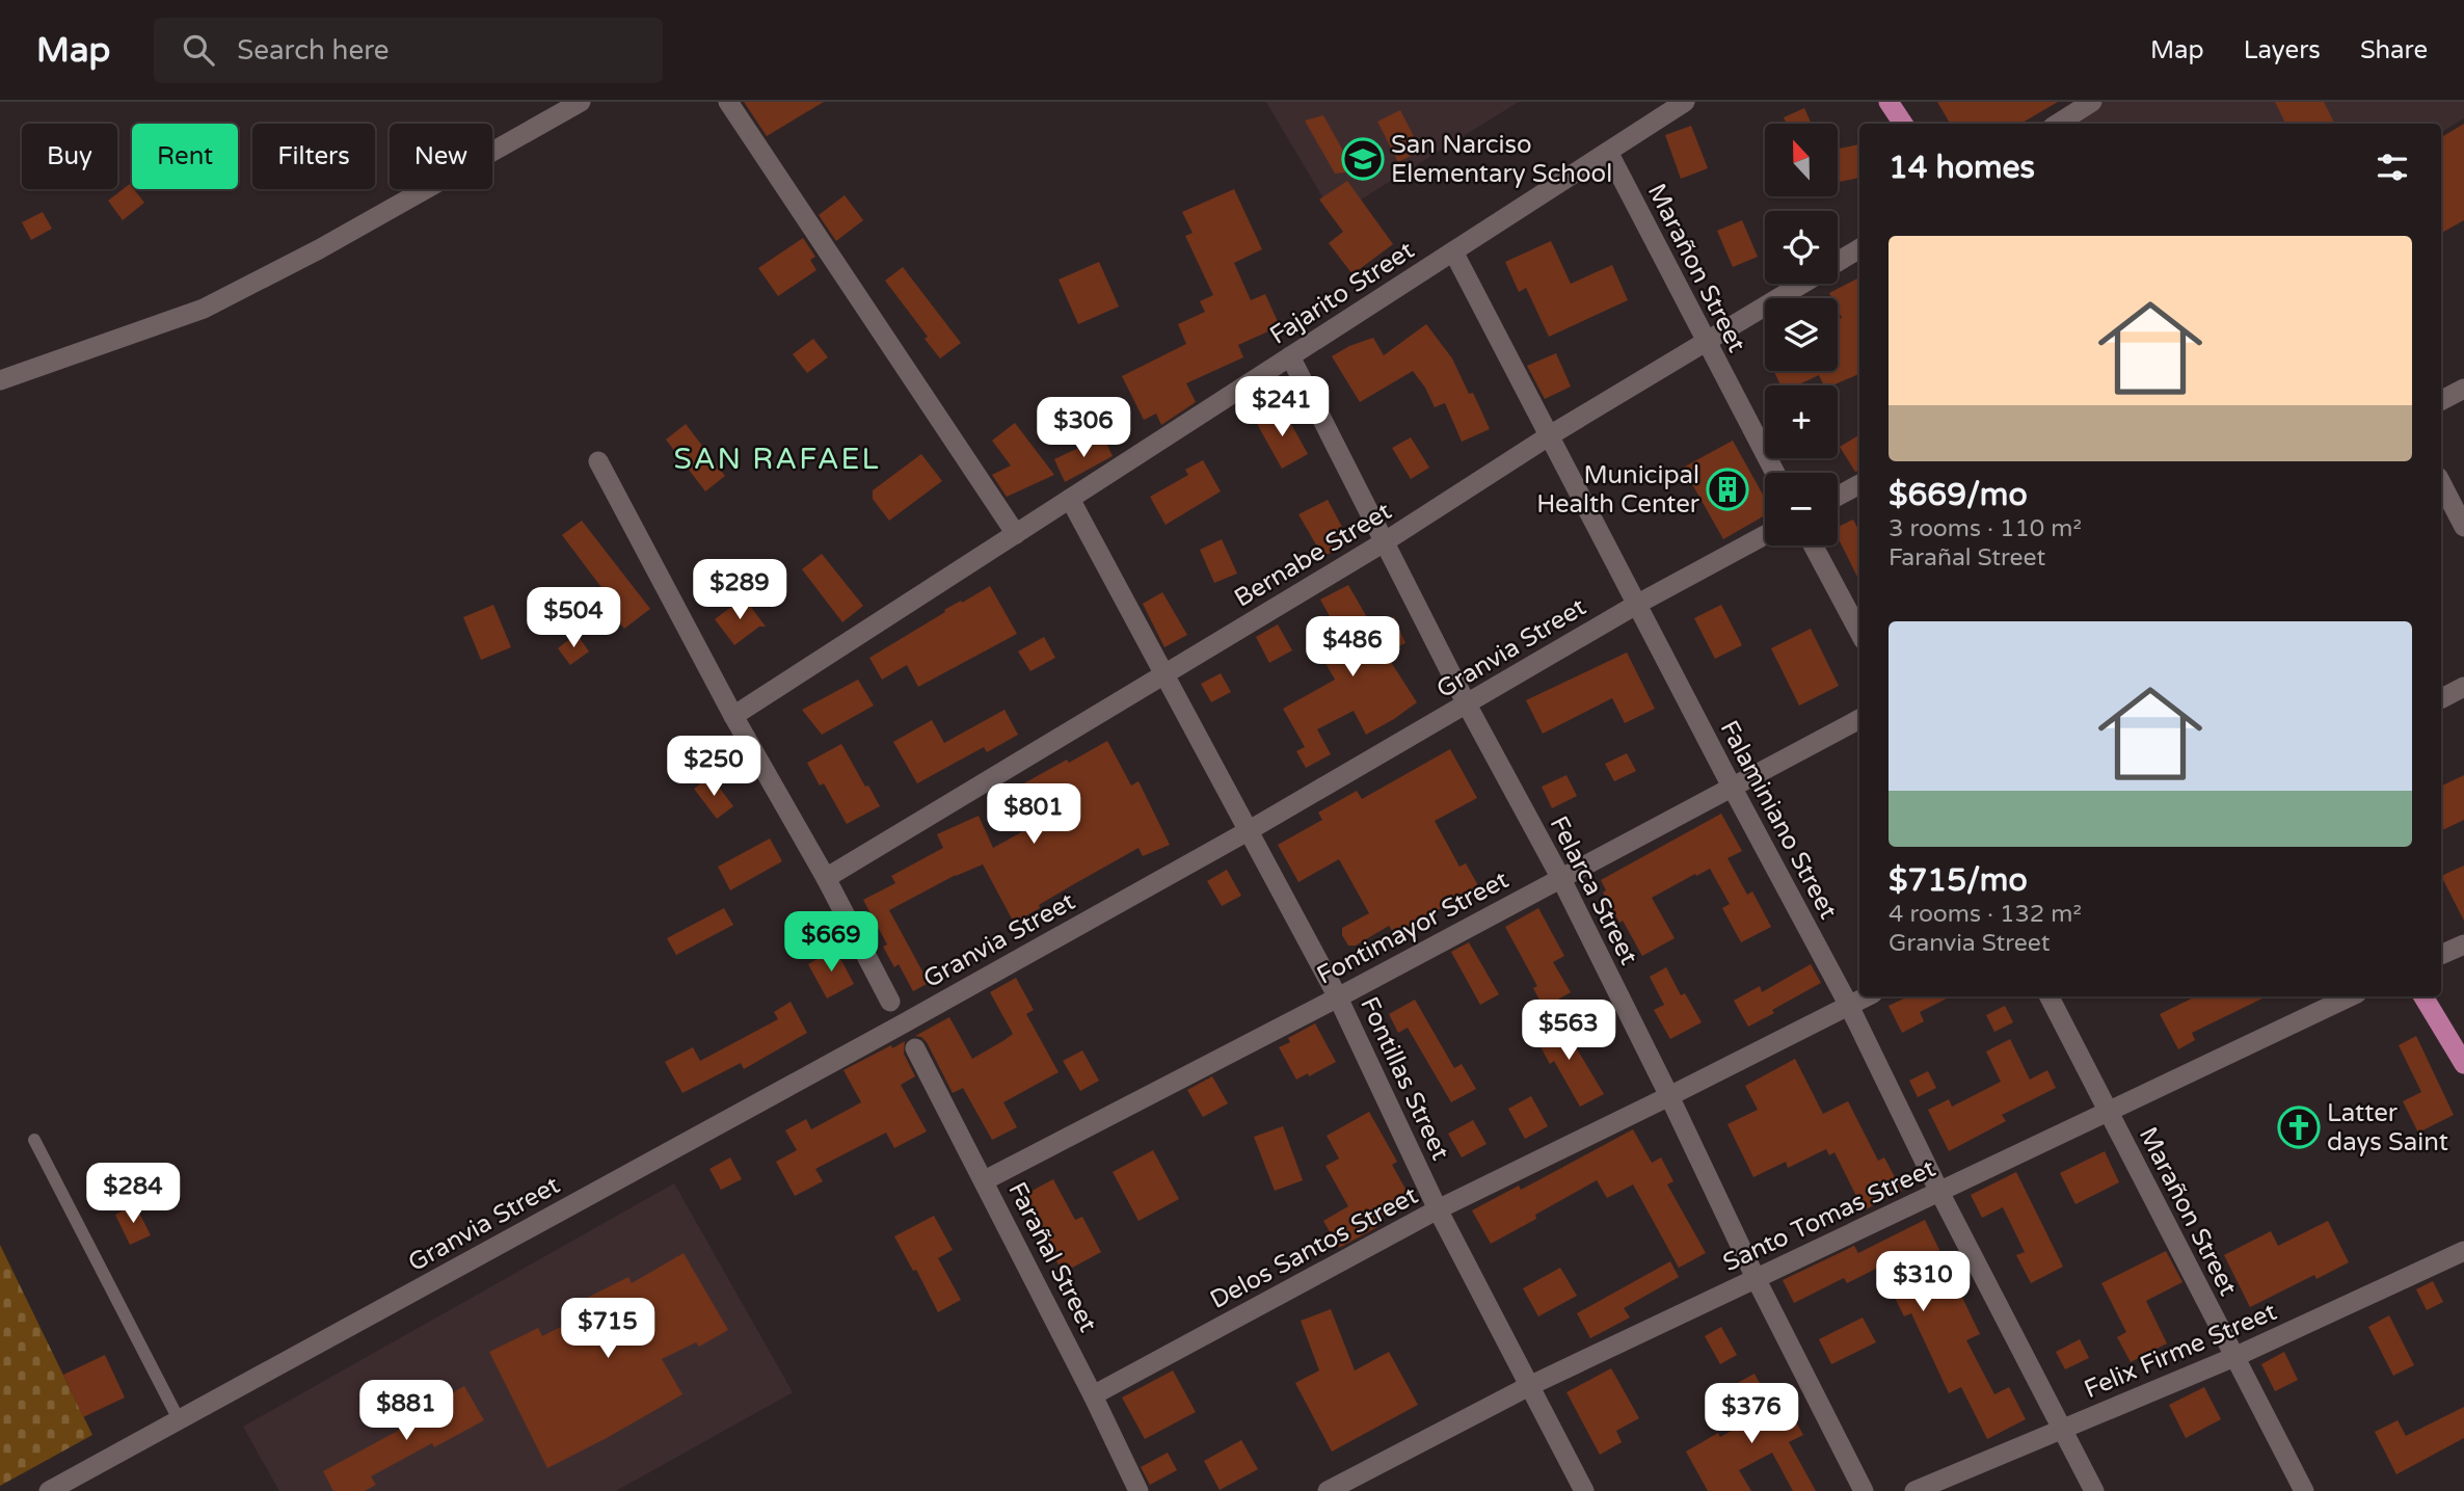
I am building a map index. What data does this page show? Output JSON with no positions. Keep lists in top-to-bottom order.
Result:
{
  "streets": {
    "street": [
      "Marañon Street",
      "Fajarito Street",
      "Bernabe Street",
      "Granvia Street",
      "Falaminiano Street",
      "Felarca Street",
      "Fontimayor Street",
      "Fontillas Street",
      "Santo Tomas Street",
      "Delos Santos Street",
      "Farañal Street",
      "Felix Firme Street"
    ]
  },
  "crossings": [
    ["Marañon Street", "Fajarito Street"],
    ["Marañon Street", "Bernabe Street"],
    ["Marañon Street", "Santo Tomas Street"],
    ["Marañon Street", "Felix Firme Street"],
    ["Fajarito Street", "Falaminiano Street"],
    ["Fajarito Street", "Felarca Street"],
    ["Fajarito Street", "Fontillas Street"],
    ["Bernabe Street", "Falaminiano Street"],
    ["Bernabe Street", "Felarca Street"],
    ["Bernabe Street", "Fontillas Street"],
    ["Granvia Street", "Falaminiano Street"],
    ["Granvia Street", "Felarca Street"],
    ["Granvia Street", "Fontillas Street"],
    ["Falaminiano Street", "Fontimayor Street"],
    ["Falaminiano Street", "Santo Tomas Street"],
    ["Falaminiano Street", "Delos Santos Street"],
    ["Falaminiano Street", "Felix Firme Street"],
    ["Felarca Street", "Fontimayor Street"],
    ["Felarca Street", "Santo Tomas Street"],
    ["Felarca Street", "Delos Santos Street"],
    ["Fontimayor Street", "Fontillas Street"],
    ["Fontimayor Street", "Farañal Street"],
    ["Fontillas Street", "Santo Tomas Street"],
    ["Fontillas Street", "Delos Santos Street"],
    ["Delos Santos Street", "Farañal Street"]
  ],
  "districts": ["SAN RAFAEL"],
  "places": {
    "school or university": ["San Narciso Elementary School"],
    "building": ["Municipal Health Center"],
    "church": ["Latter days Saint"]
  },
  "north": "top",
  "page": {
    "header": "Map",
    "search": "Search here",
    "nav": ["Map", "Layers", "Share"],
    "map_buttons": ["+", "−"],
    "chip": [
      "Buy",
      "Rent",
      "Filters",
      "New"
    ],
    "heading": "14 homes",
    "list": [
      {
        "name": "$669/mo",
        "note": "3 rooms · 110 m² · Farañal Street"
      },
      {
        "name": "$715/mo",
        "note": "4 rooms · 132 m² · Granvia Street"
      }
    ],
    "price": [
      "$241",
      "$306",
      "$289",
      "$504",
      "$486",
      "$250",
      "$801",
      "$669",
      "$563",
      "$284",
      "$310",
      "$715",
      "$881",
      "$376"
    ]
  }
}
